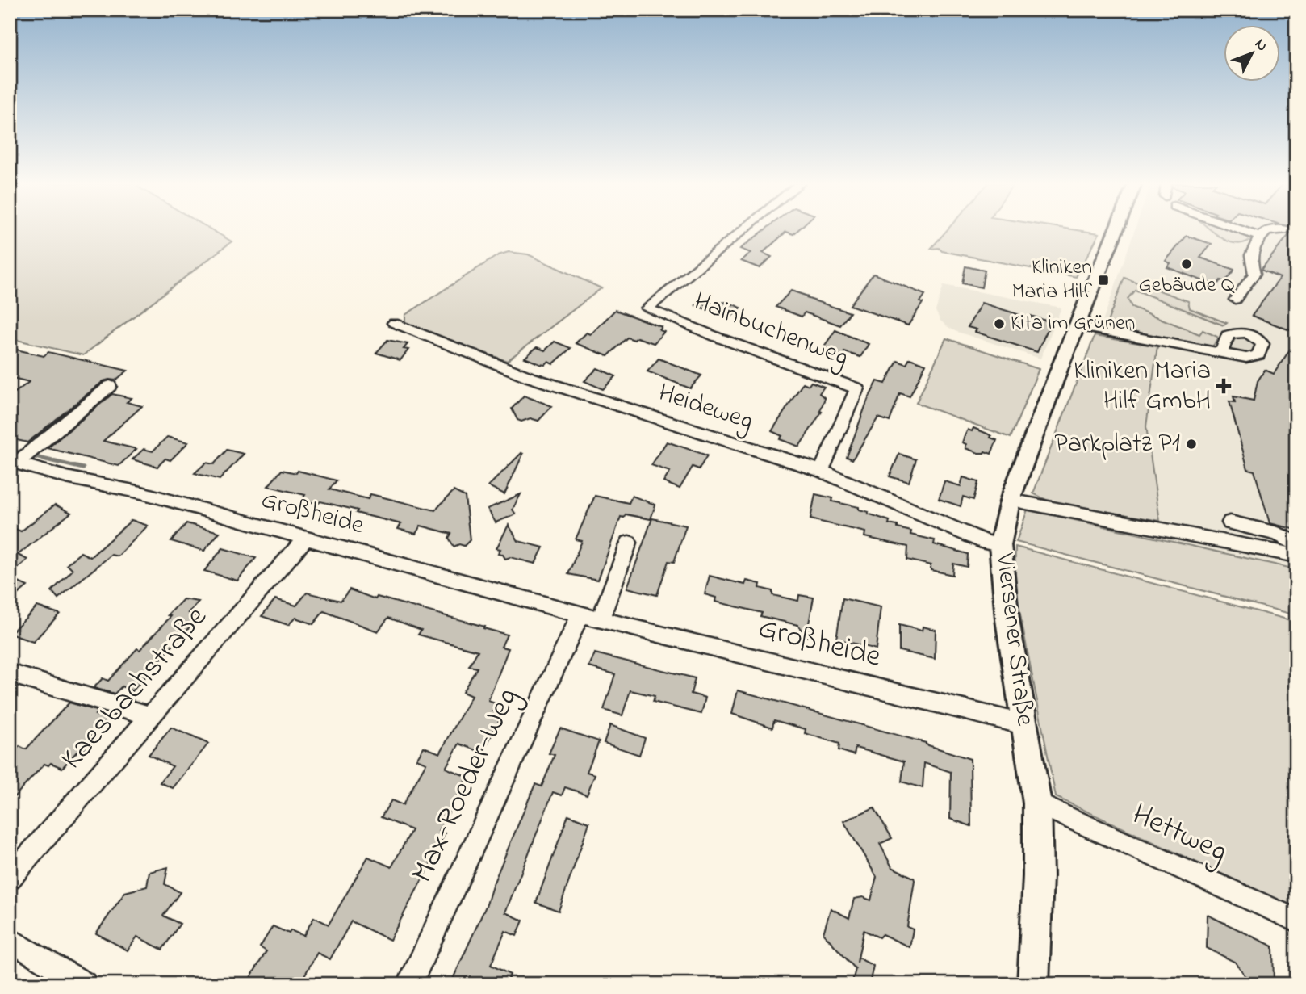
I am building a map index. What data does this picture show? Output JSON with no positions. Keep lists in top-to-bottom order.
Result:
{
  "streets": {
    "main road": ["Viersener Straße"],
    "street": [
      "Hainbuchenweg",
      "Heideweg",
      "Großheide",
      "Kaesbachstraße",
      "Max-Roeder-Weg",
      "Hettweg"
    ]
  },
  "crossings": [
    ["Hainbuchenweg", "Heideweg"],
    ["Heideweg", "Viersener Straße"],
    ["Großheide", "Viersener Straße"],
    ["Großheide", "Kaesbachstraße"],
    ["Großheide", "Max-Roeder-Weg"],
    ["Viersener Straße", "Hettweg"]
  ],
  "places": {
    "other": ["Gebäude Q", "Kita im Grünen", "Parkplatz P1"],
    "transit": ["Kliniken Maria Hilf"],
    "health": ["Kliniken Maria Hilf GmbH"]
  },
  "north": "top right"
}
